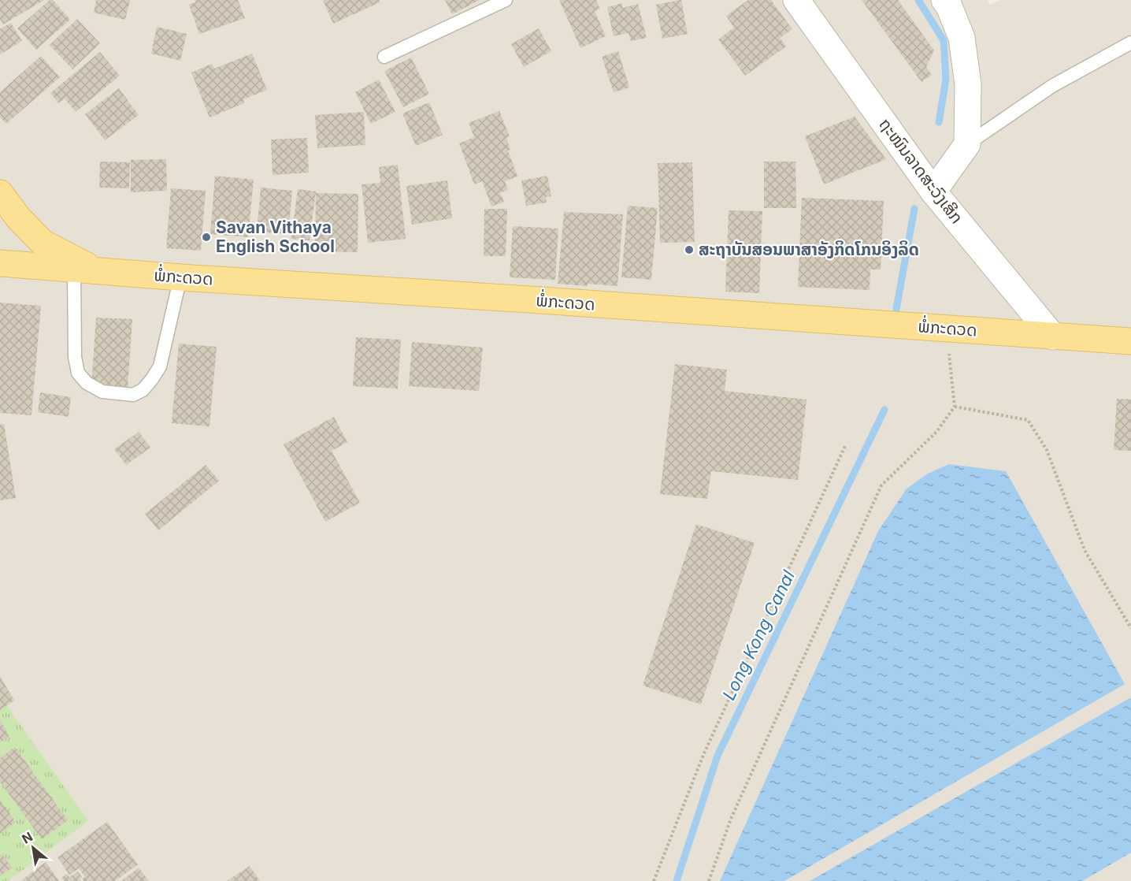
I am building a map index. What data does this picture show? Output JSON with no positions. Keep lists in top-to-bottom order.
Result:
{
  "streets": {
    "main road": ["ພໍ່ກະດວດ"],
    "street": ["ຖະໜົນລາດສະວົງເສິກ"]
  },
  "crossings": [
    ["ຖະໜົນລາດສະວົງເສິກ", "ພໍ່ກະດວດ"]
  ],
  "water": ["Long Kong Canal"],
  "places": ["Savan Vithaya English School", "ສະຖາບັນສອນພາສາອັງກິດໂກນອິງລິດ"],
  "north": "top left"
}
